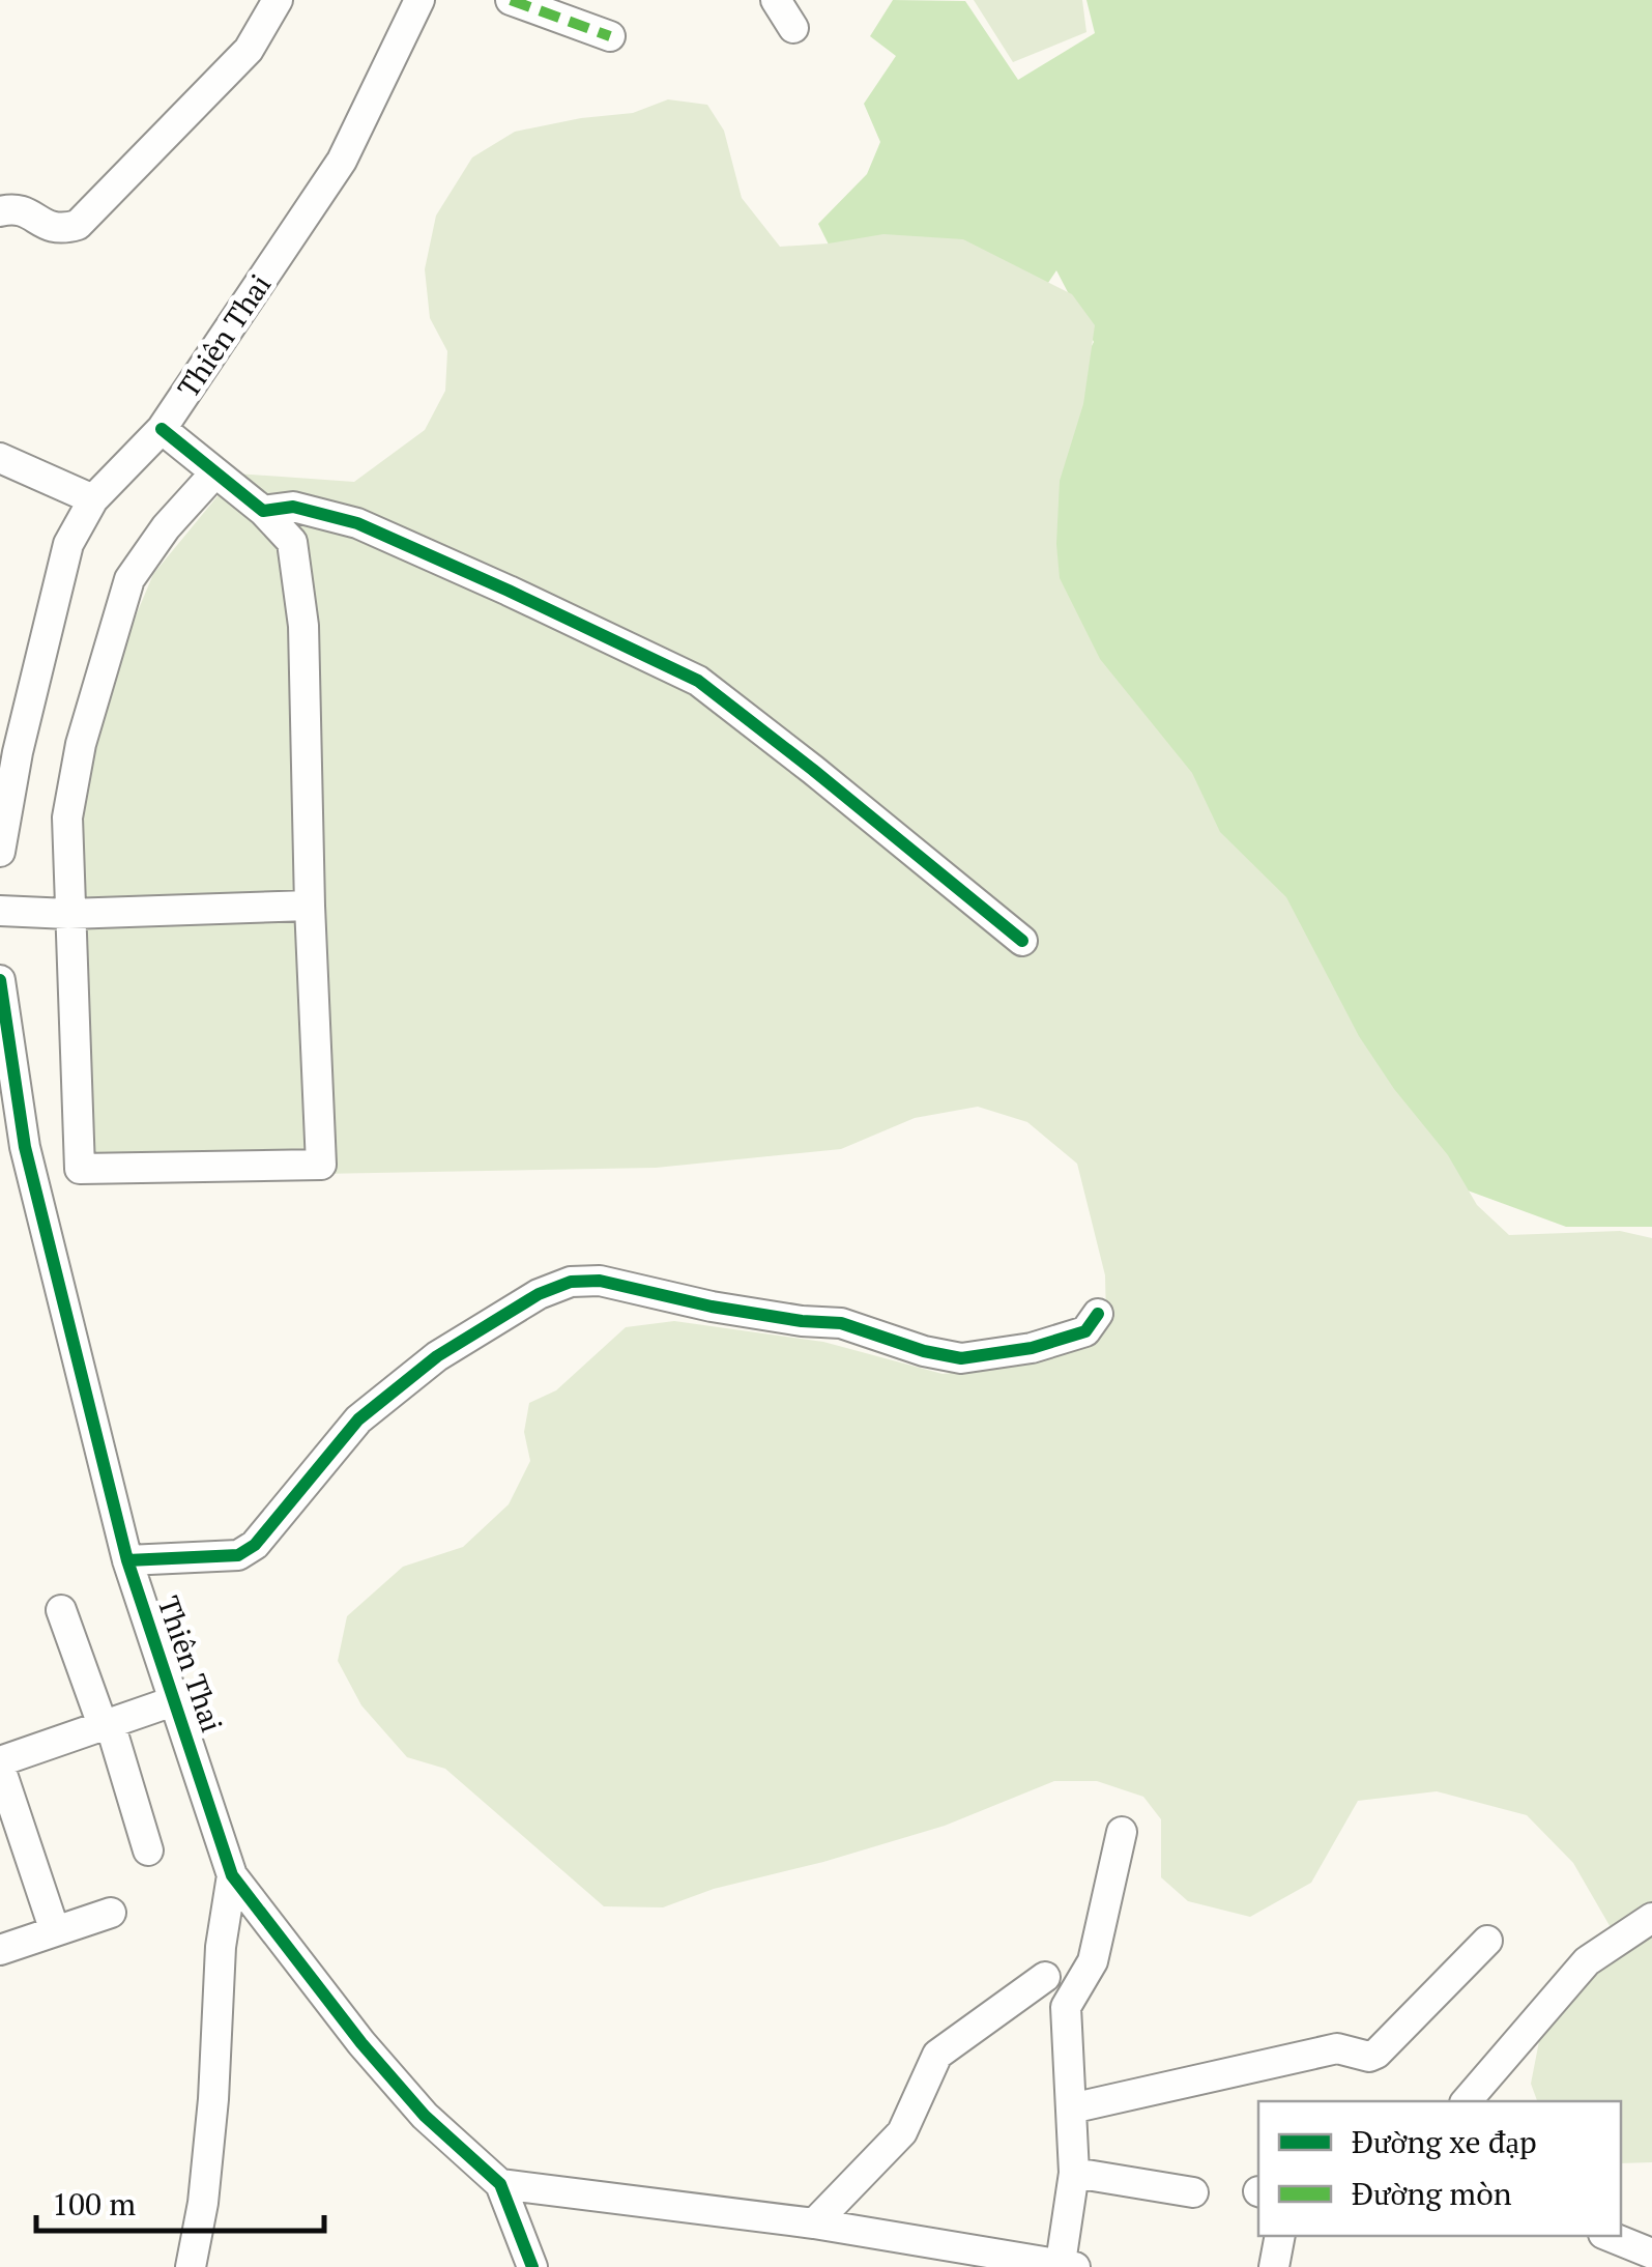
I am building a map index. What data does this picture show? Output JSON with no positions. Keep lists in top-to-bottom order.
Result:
{
  "streets": {
    "street": ["Thiên Thai"]
  },
  "legend": ["Đường xe đạp", "Đường mòn"],
  "scale_bar": "100 m"
}
